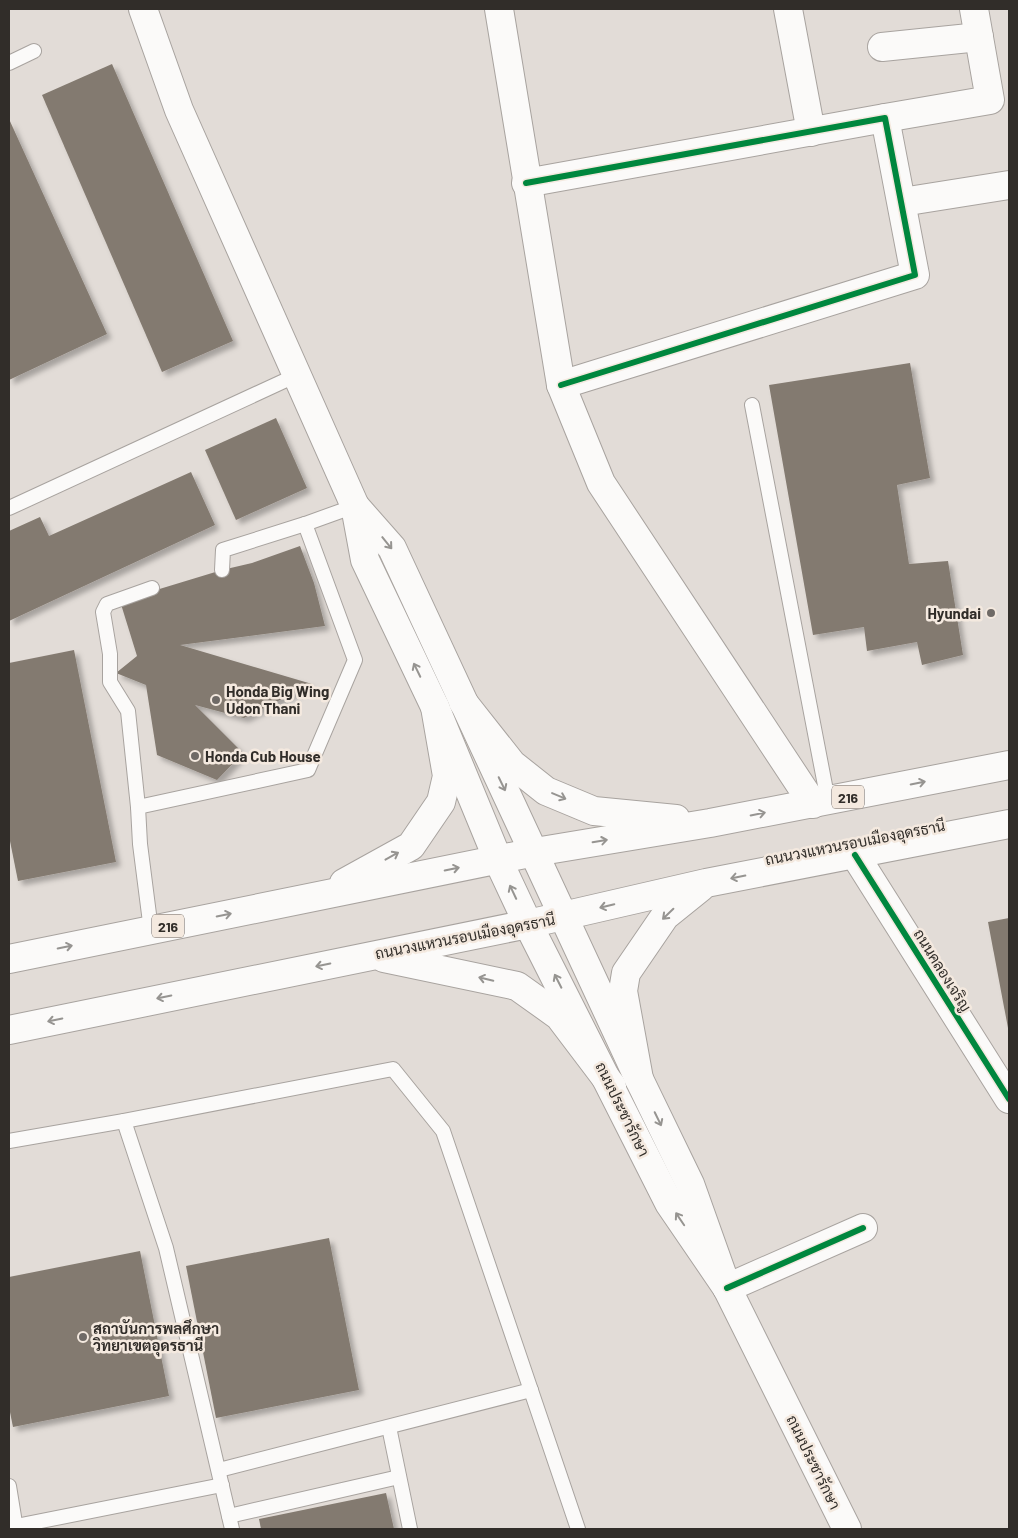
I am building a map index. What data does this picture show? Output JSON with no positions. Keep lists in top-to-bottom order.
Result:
{
  "streets": {
    "main road": [
      "216",
      "ถนนวงแหวนรอบเมืองอุดรธานี",
      "ถนนคลองเจริญ",
      "ถนนประชารักษา"
    ]
  },
  "crossings": [
    ["216", "ถนนประชารักษา"],
    ["ถนนวงแหวนรอบเมืองอุดรธานี", "ถนนคลองเจริญ"],
    ["ถนนวงแหวนรอบเมืองอุดรธานี", "ถนนประชารักษา"]
  ],
  "places": [
    "Hyundai",
    "Honda Big Wing Udon Thani",
    "Honda Cub House",
    "สถาบันการพลศึกษา วิทยาเขตอุดรธานี"
  ]
}
